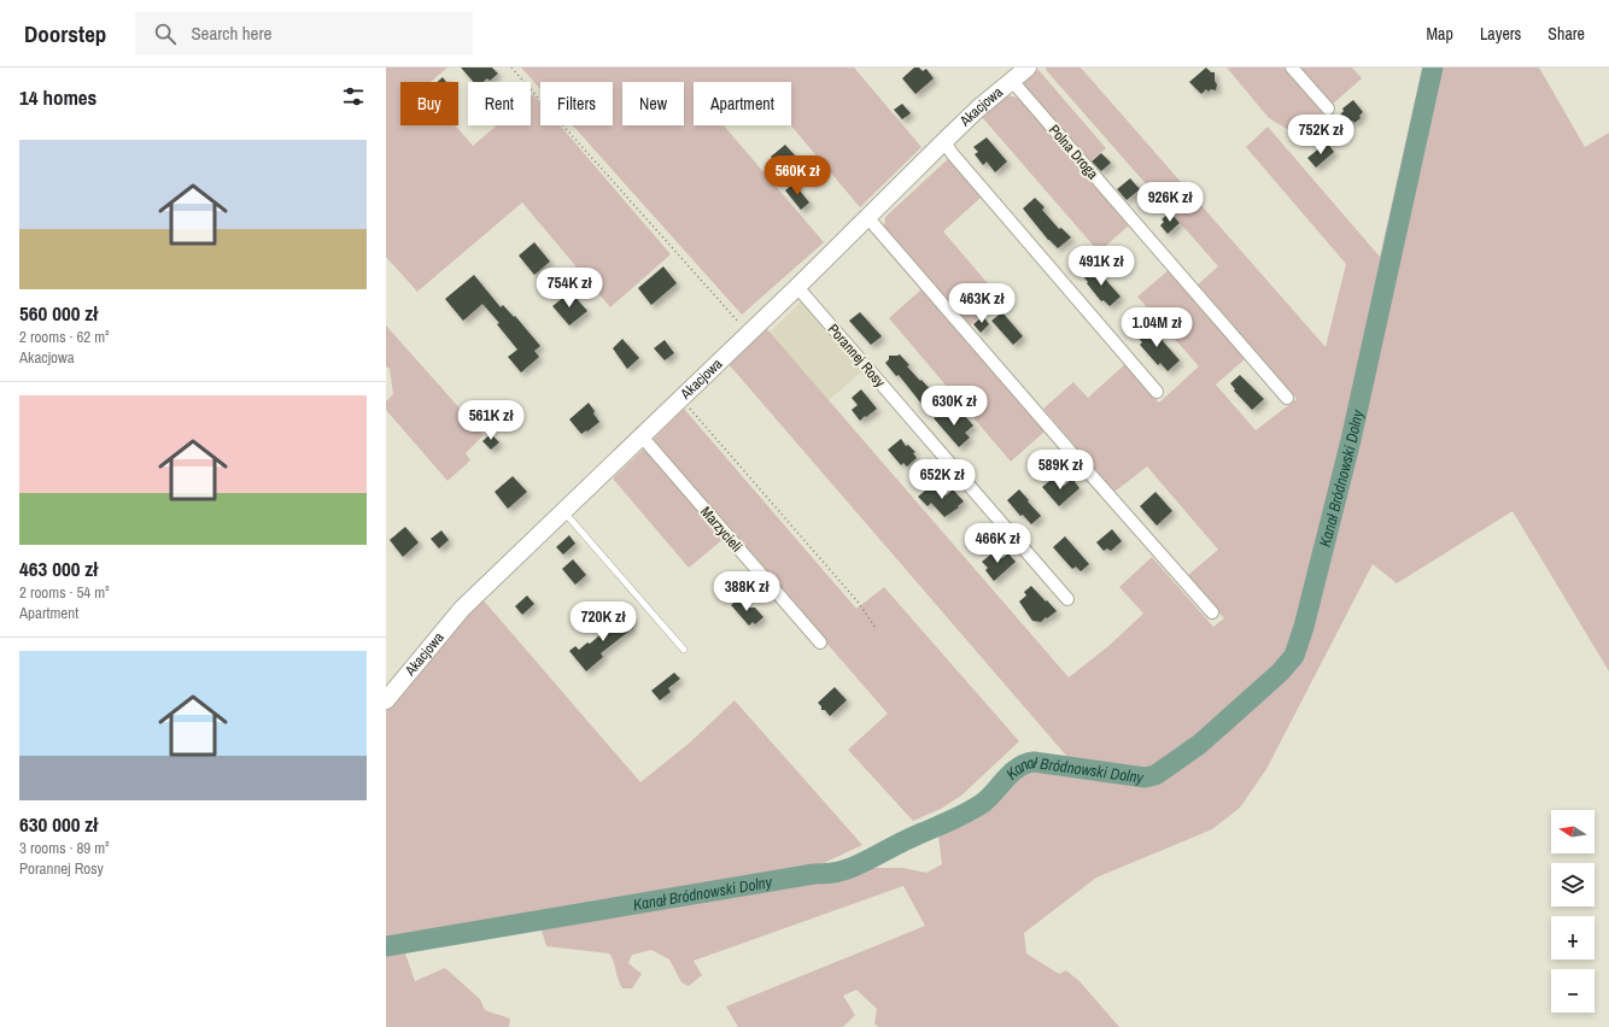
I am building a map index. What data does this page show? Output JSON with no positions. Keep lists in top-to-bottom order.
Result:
{
  "streets": {
    "street": [
      "Akacjowa",
      "Polna Droga",
      "Porannej Rosy",
      "Marzycieli"
    ]
  },
  "crossings": [
    ["Akacjowa", "Polna Droga"],
    ["Akacjowa", "Porannej Rosy"],
    ["Akacjowa", "Marzycieli"]
  ],
  "water": ["Kanał Bródnowski Dolny"],
  "north": "left",
  "page": {
    "header": "Doorstep",
    "search": "Search here",
    "nav": ["Map", "Layers", "Share"],
    "heading": "14 homes",
    "chip": [
      "Buy",
      "Rent",
      "Filters",
      "New",
      "Apartment"
    ],
    "price": [
      "752K zł",
      "560K zł",
      "926K zł",
      "491K zł",
      "754K zł",
      "463K zł",
      "1.04M zł",
      "630K zł",
      "561K zł",
      "589K zł",
      "652K zł",
      "466K zł",
      "388K zł",
      "720K zł"
    ],
    "list": [
      {
        "name": "560 000 zł",
        "note": "2 rooms · 62 m² · Akacjowa"
      },
      {
        "name": "463 000 zł",
        "note": "2 rooms · 54 m² · Apartment"
      },
      {
        "name": "630 000 zł",
        "note": "3 rooms · 89 m² · Porannej Rosy"
      }
    ],
    "map_buttons": ["+", "−"]
  }
}
